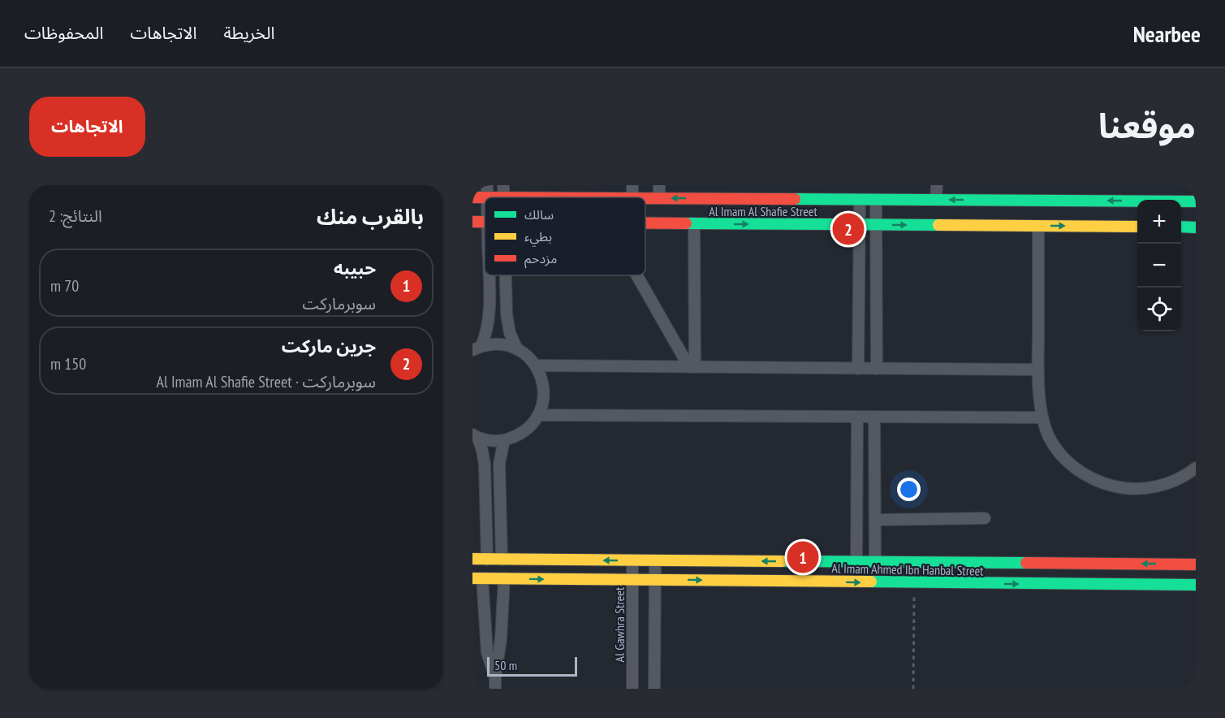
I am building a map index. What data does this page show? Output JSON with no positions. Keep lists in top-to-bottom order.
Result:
{
  "streets": {
    "street": ["Al Imam Al Shafie Street", "Al Imam Ahmed Ibn Hanbal Street", "Al Gawhra Street"]
  },
  "crossings": [
    ["Al Imam Ahmed Ibn Hanbal Street", "Al Gawhra Street"]
  ],
  "legend": ["سالك", "بطيء", "مزدحم"],
  "scale_bar": "50 m",
  "page": {
    "header": "Nearbee",
    "nav": ["الخريطة", "الاتجاهات", "المحفوظات"],
    "title": "موقعنا",
    "buttons": "الاتجاهات",
    "heading": ["بالقرب منك", "النتائج: 2"],
    "map_buttons": ["+", "−"],
    "pins": ["2", "1"],
    "list": [
      {
        "mark": "1",
        "name": "حبيبه",
        "note": "سوبرماركت",
        "value": "70 m"
      },
      {
        "mark": "2",
        "name": "جرين ماركت",
        "note": "سوبرماركت · Al Imam Al Shafie Street",
        "value": "150 m"
      }
    ],
    "scale": "50 m"
  }
}
